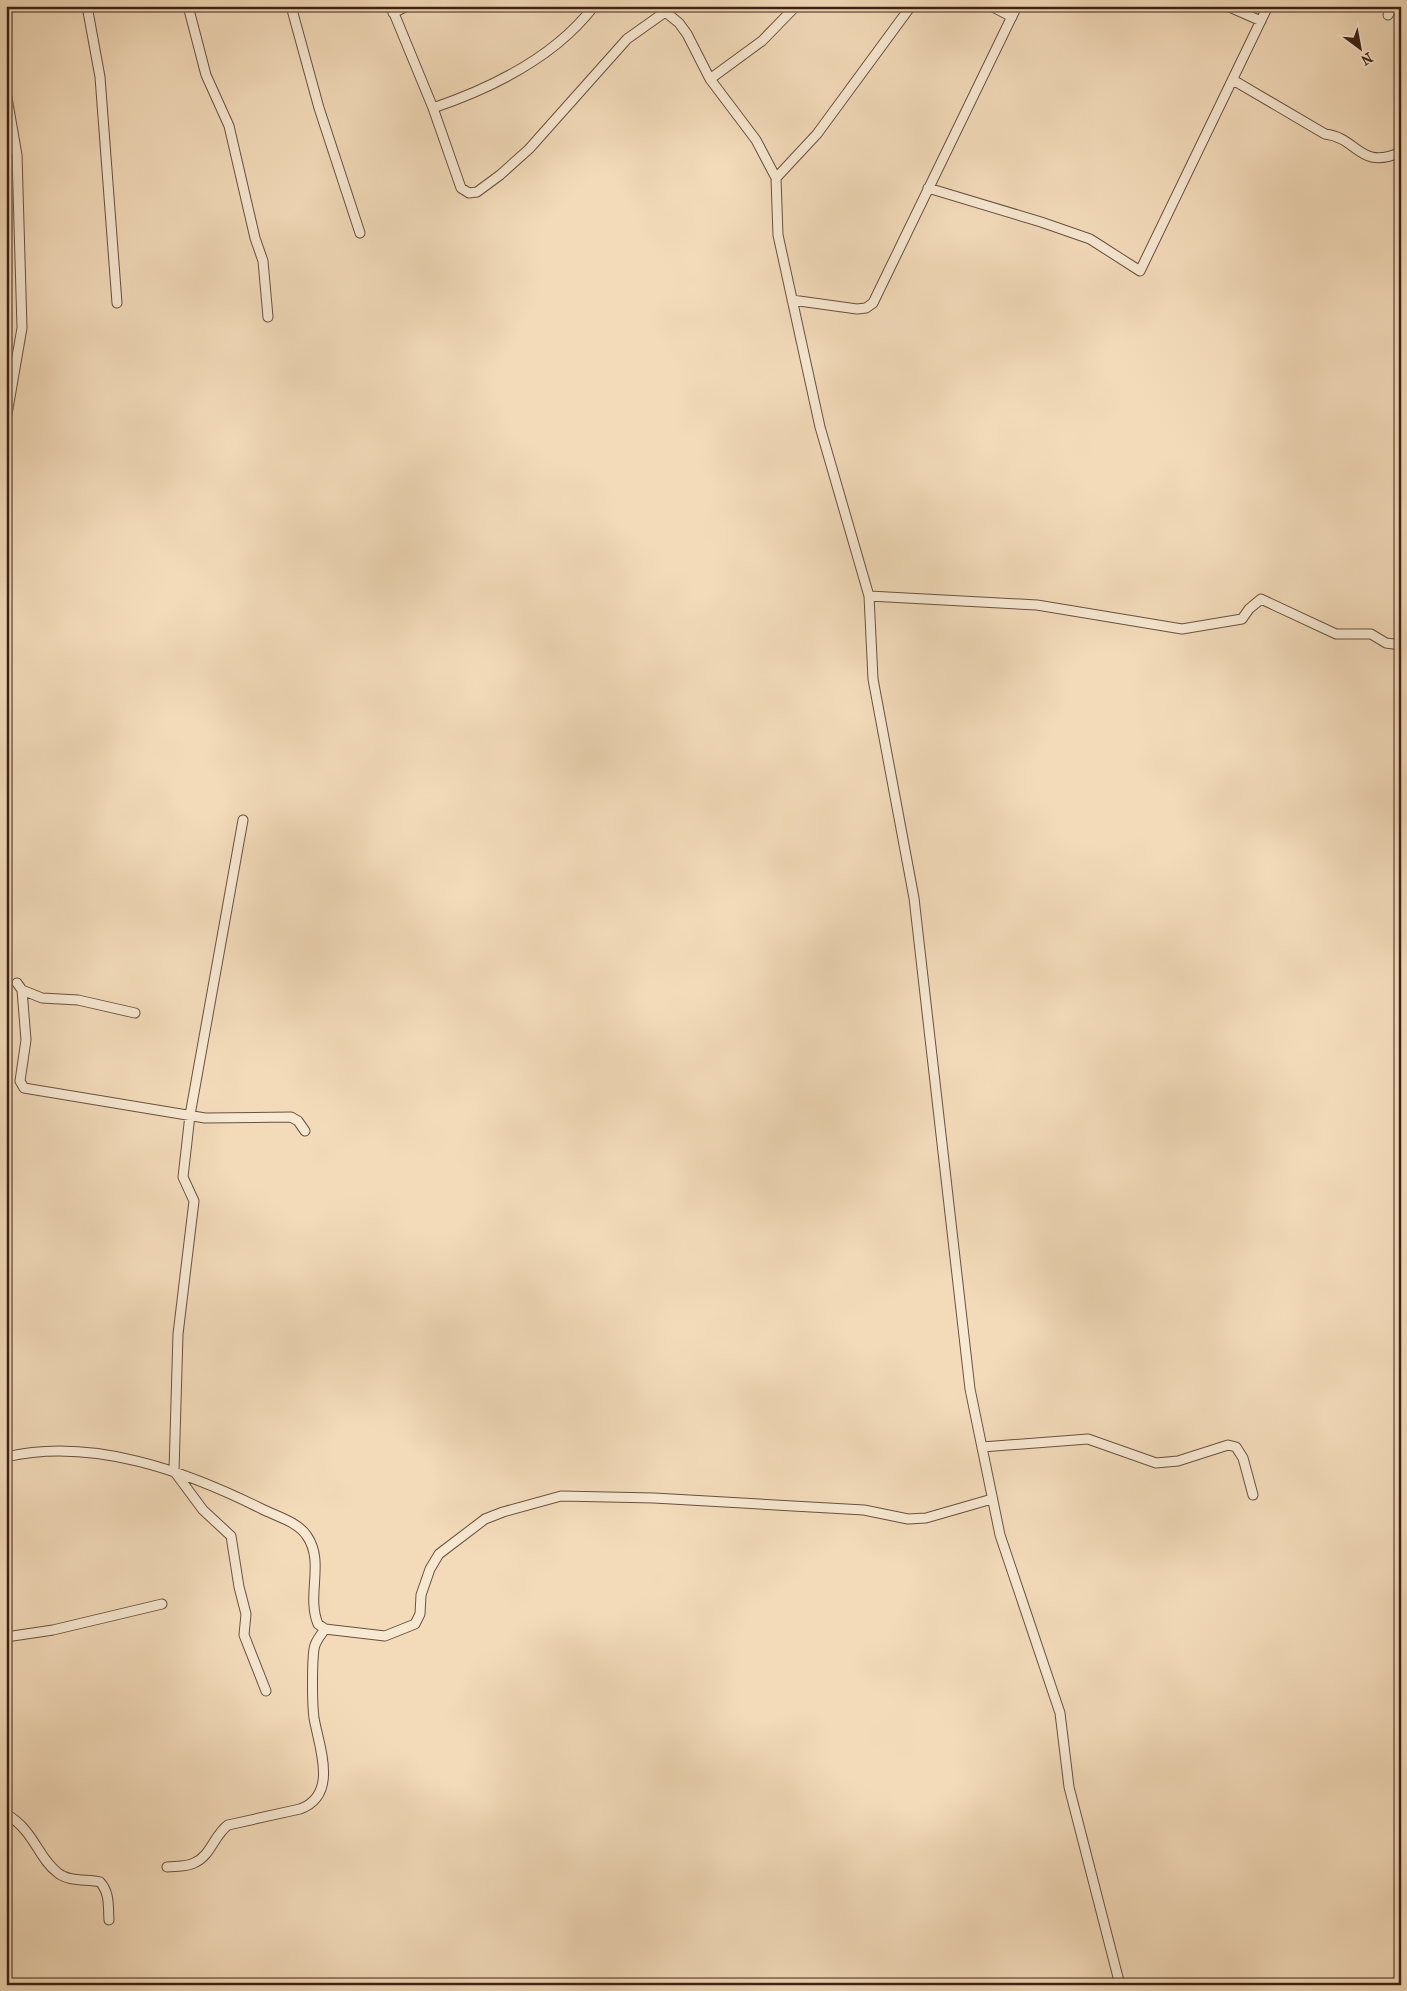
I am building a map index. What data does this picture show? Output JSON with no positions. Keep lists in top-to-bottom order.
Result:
{
  "north": "bottom right"
}
